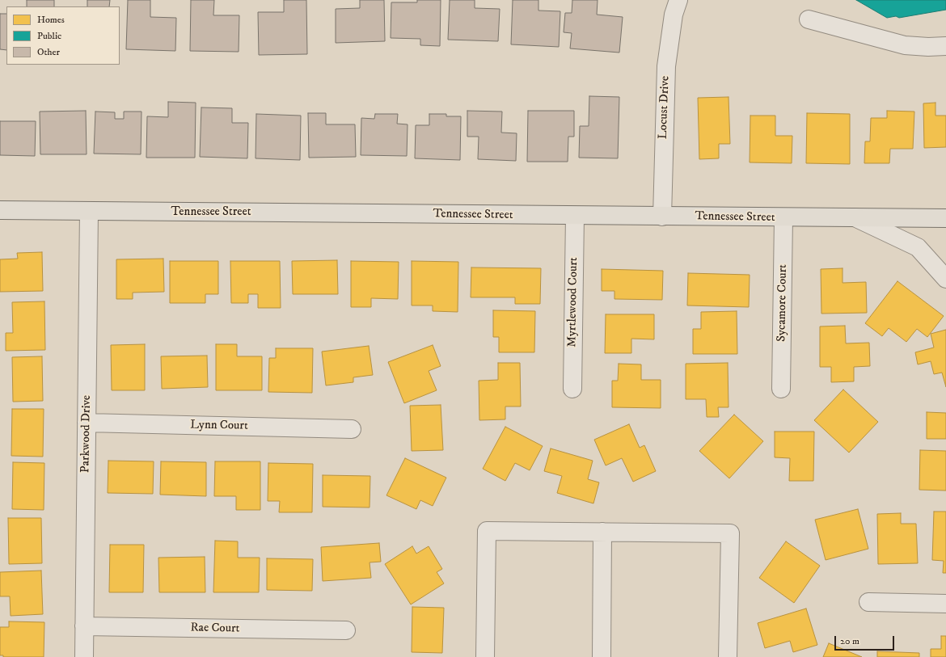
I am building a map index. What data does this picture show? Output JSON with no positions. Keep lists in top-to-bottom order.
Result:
{
  "streets": {
    "main road": ["Tennessee Street"],
    "street": [
      "Locust Drive",
      "Myrtlewood Court",
      "Sycamore Court",
      "Lynn Court",
      "Parkwood Drive",
      "Rae Court"
    ]
  },
  "crossings": [
    ["Locust Drive", "Tennessee Street"],
    ["Tennessee Street", "Myrtlewood Court"],
    ["Tennessee Street", "Sycamore Court"],
    ["Tennessee Street", "Parkwood Drive"],
    ["Lynn Court", "Parkwood Drive"],
    ["Parkwood Drive", "Rae Court"]
  ],
  "legend": ["Homes", "Public", "Other"],
  "scale_bar": "20 m"
}
